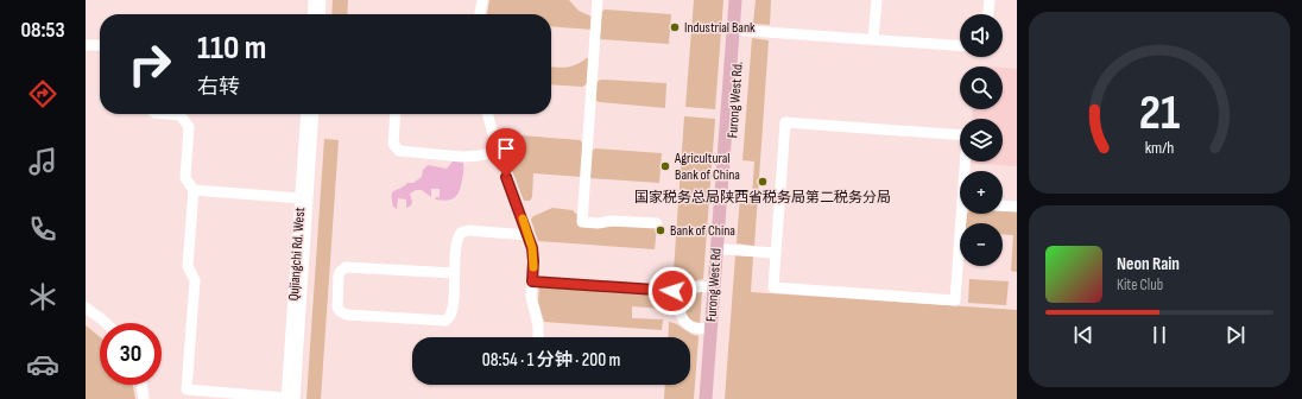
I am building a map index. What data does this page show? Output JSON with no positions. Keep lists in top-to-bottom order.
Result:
{
  "streets": {
    "main road": ["Furong West Rd.", "Furong West Rd"],
    "street": ["Qujiangchi Rd. West"]
  },
  "crossings": [
    ["Furong West Rd.", "Furong West Rd"]
  ],
  "places": [
    "Industrial Bank",
    "Agricultural Bank of China",
    "国家税务总局陕西省税务局第二税务分局",
    "Bank of China"
  ],
  "page": {
    "tabs": "08:53",
    "map_buttons": ["+", "−"],
    "turn": ["110 m", "右转"],
    "song": ["Neon Rain", "Kite Club"],
    "limit": "30",
    "trip": "08:54 · 1 分钟 · 200 m",
    "gauge": ["21", "km/h"]
  }
}
